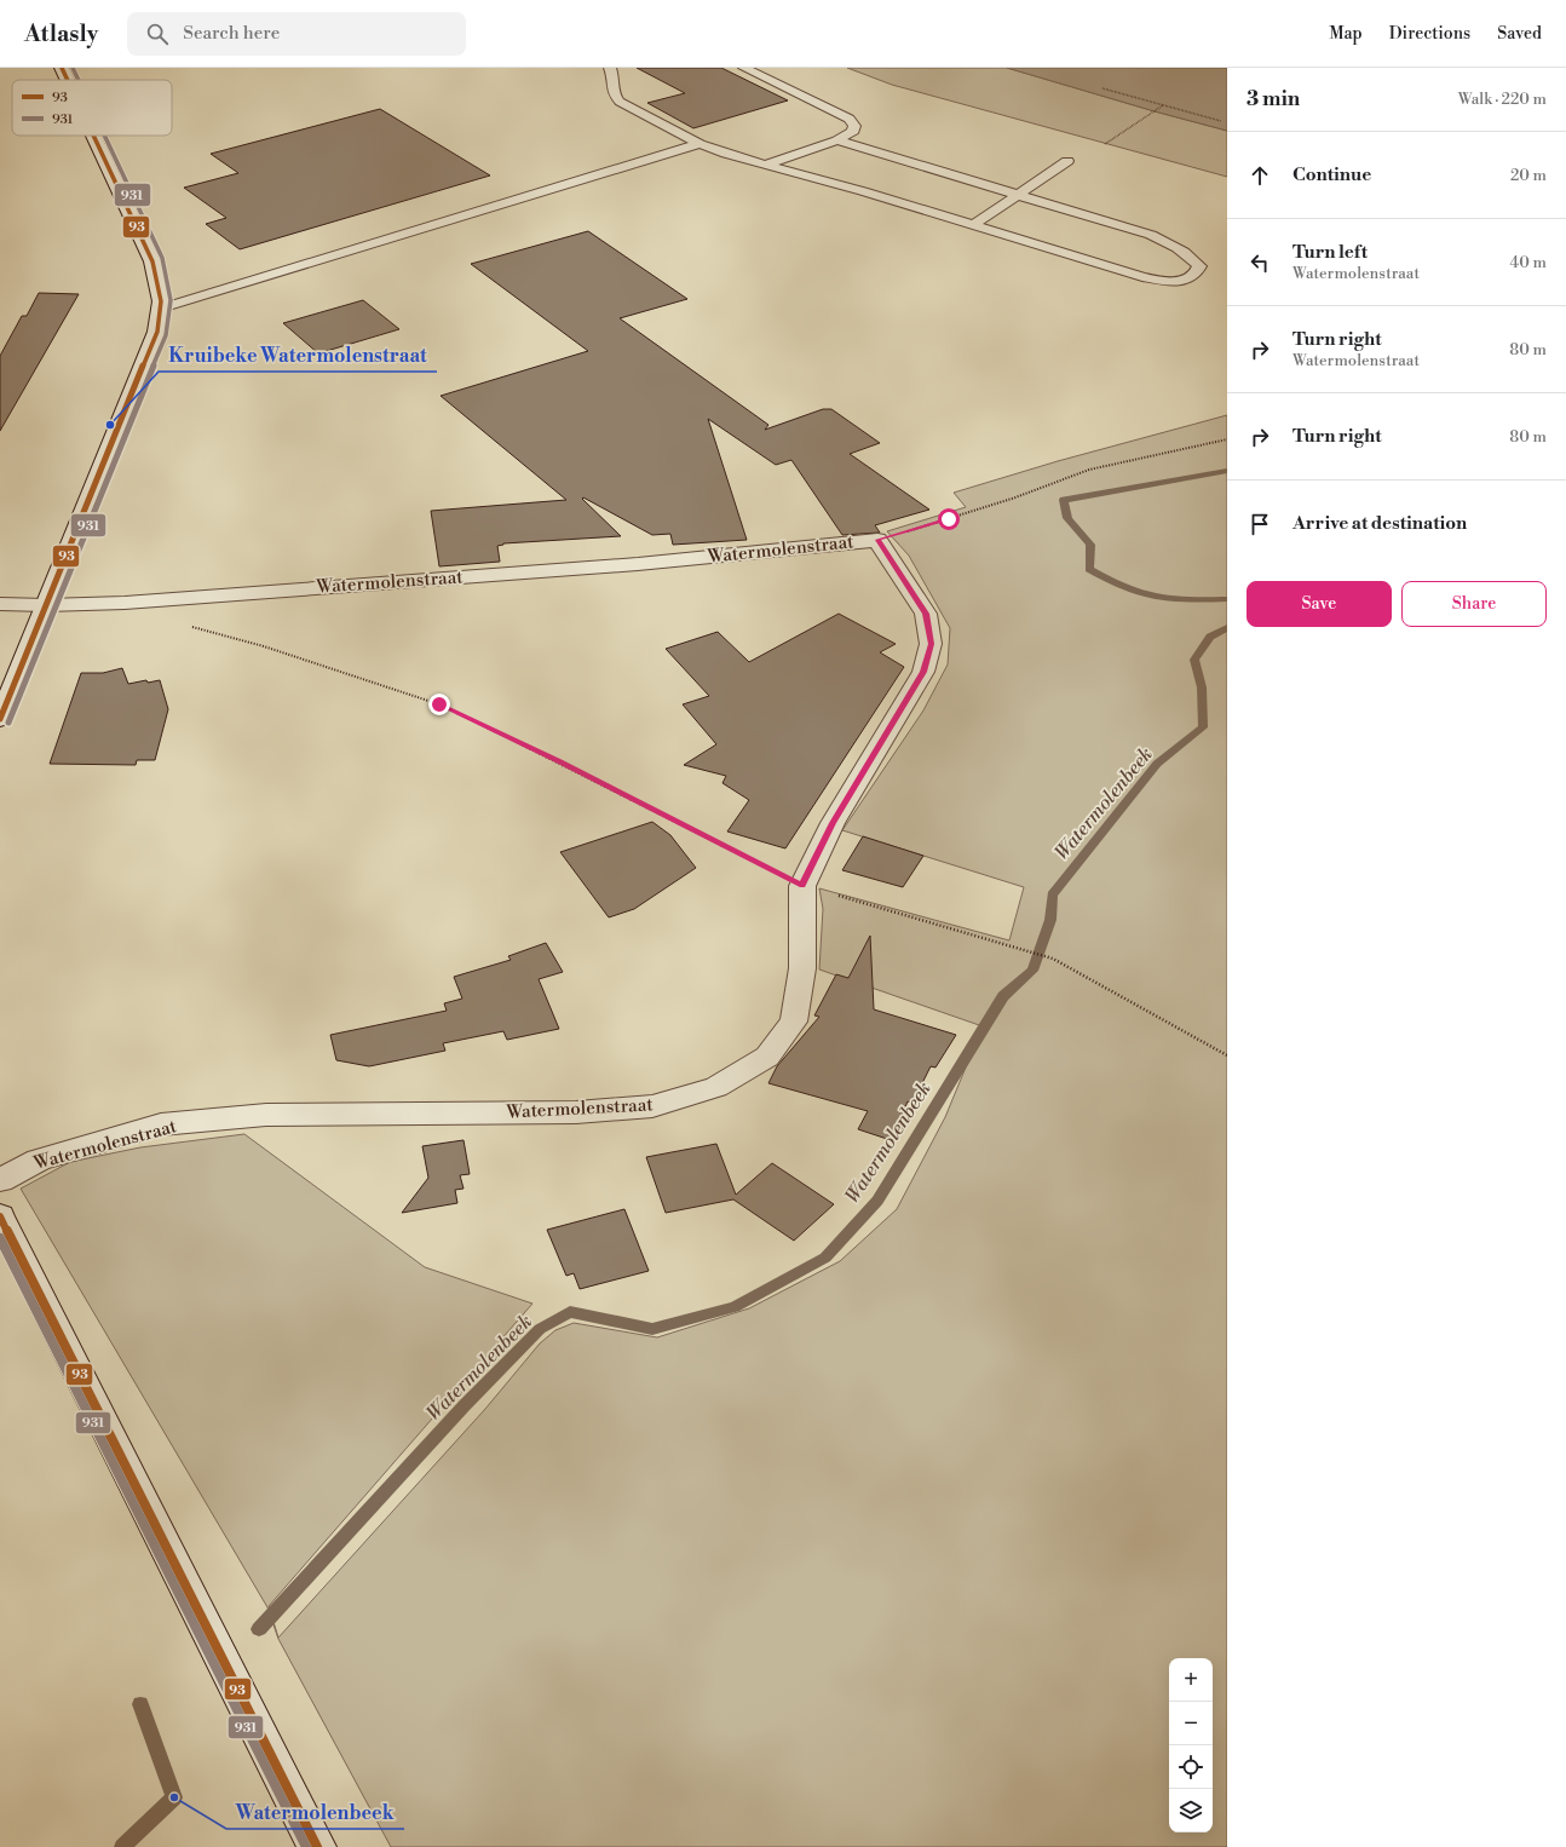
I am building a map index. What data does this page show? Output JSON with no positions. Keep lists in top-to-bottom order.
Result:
{
  "streets": {
    "street": ["Watermolenstraat"]
  },
  "water": ["Watermolenbeek"],
  "places": ["Kruibeke Watermolenstraat", "Watermolenbeek"],
  "lines": ["transit line 93", "transit line 931"],
  "legend": ["93", "931"],
  "page": {
    "header": "Atlasly",
    "search": "Search here",
    "nav": ["Map", "Directions", "Saved"],
    "heading": ["3 min", "Walk · 220 m"],
    "list": [
      ["Continue", "20 m"],
      ["Turn left", "Watermolenstraat", "40 m"],
      ["Turn right", "Watermolenstraat", "80 m"],
      ["Turn right", "80 m"],
      "Arrive at destination"
    ],
    "buttons": ["Save", "Share"],
    "map_buttons": ["+", "−"]
  }
}
